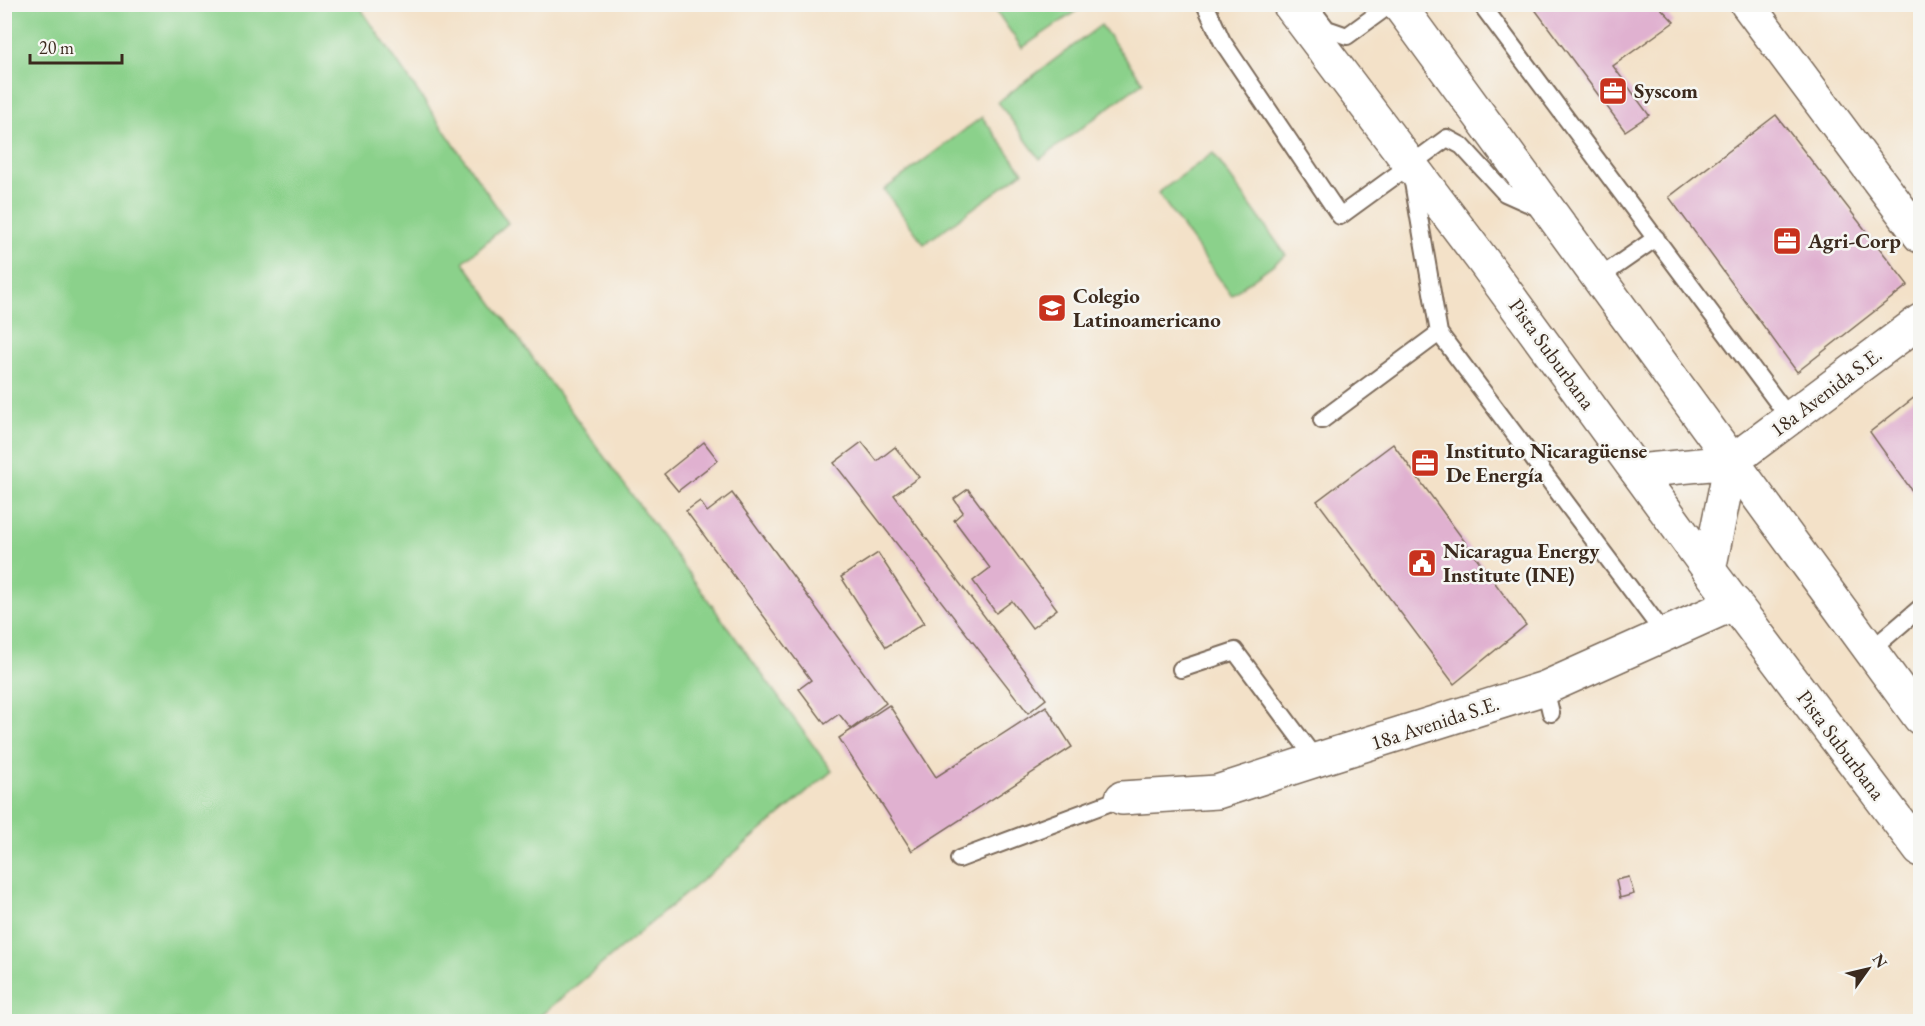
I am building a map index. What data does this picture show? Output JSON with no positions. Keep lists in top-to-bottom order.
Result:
{
  "streets": {
    "main road": ["Pista Suburbana", "18a Avenida S.E."]
  },
  "crossings": [
    ["Pista Suburbana", "18a Avenida S.E."]
  ],
  "places": {
    "office": ["Syscom", "Agri-Corp", "Instituto Nicaragüense De Energía"],
    "school or university": ["Colegio Latinoamericano"],
    "public building": ["Nicaragua Energy Institute (INE)"]
  },
  "scale_bar": "20 m",
  "north": "top right"
}
